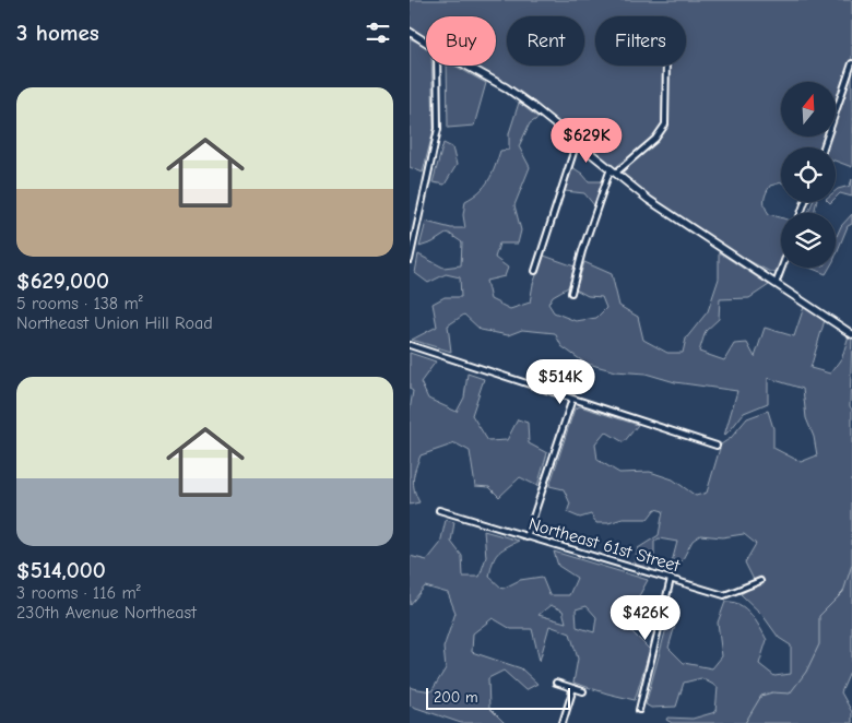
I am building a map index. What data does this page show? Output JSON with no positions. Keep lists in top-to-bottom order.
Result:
{
  "streets": {
    "street": ["Northeast 61st Street"]
  },
  "scale_bar": "200 m",
  "north": "top",
  "page": {
    "heading": "3 homes",
    "chip": ["Buy", "Rent", "Filters"],
    "list": [
      {
        "name": "$629,000",
        "note": "5 rooms · 138 m² · Northeast Union Hill Road"
      },
      {
        "name": "$514,000",
        "note": "3 rooms · 116 m² · 230th Avenue Northeast"
      }
    ],
    "price": ["$629K", "$514K", "$426K"],
    "scale": "200 m"
  }
}
